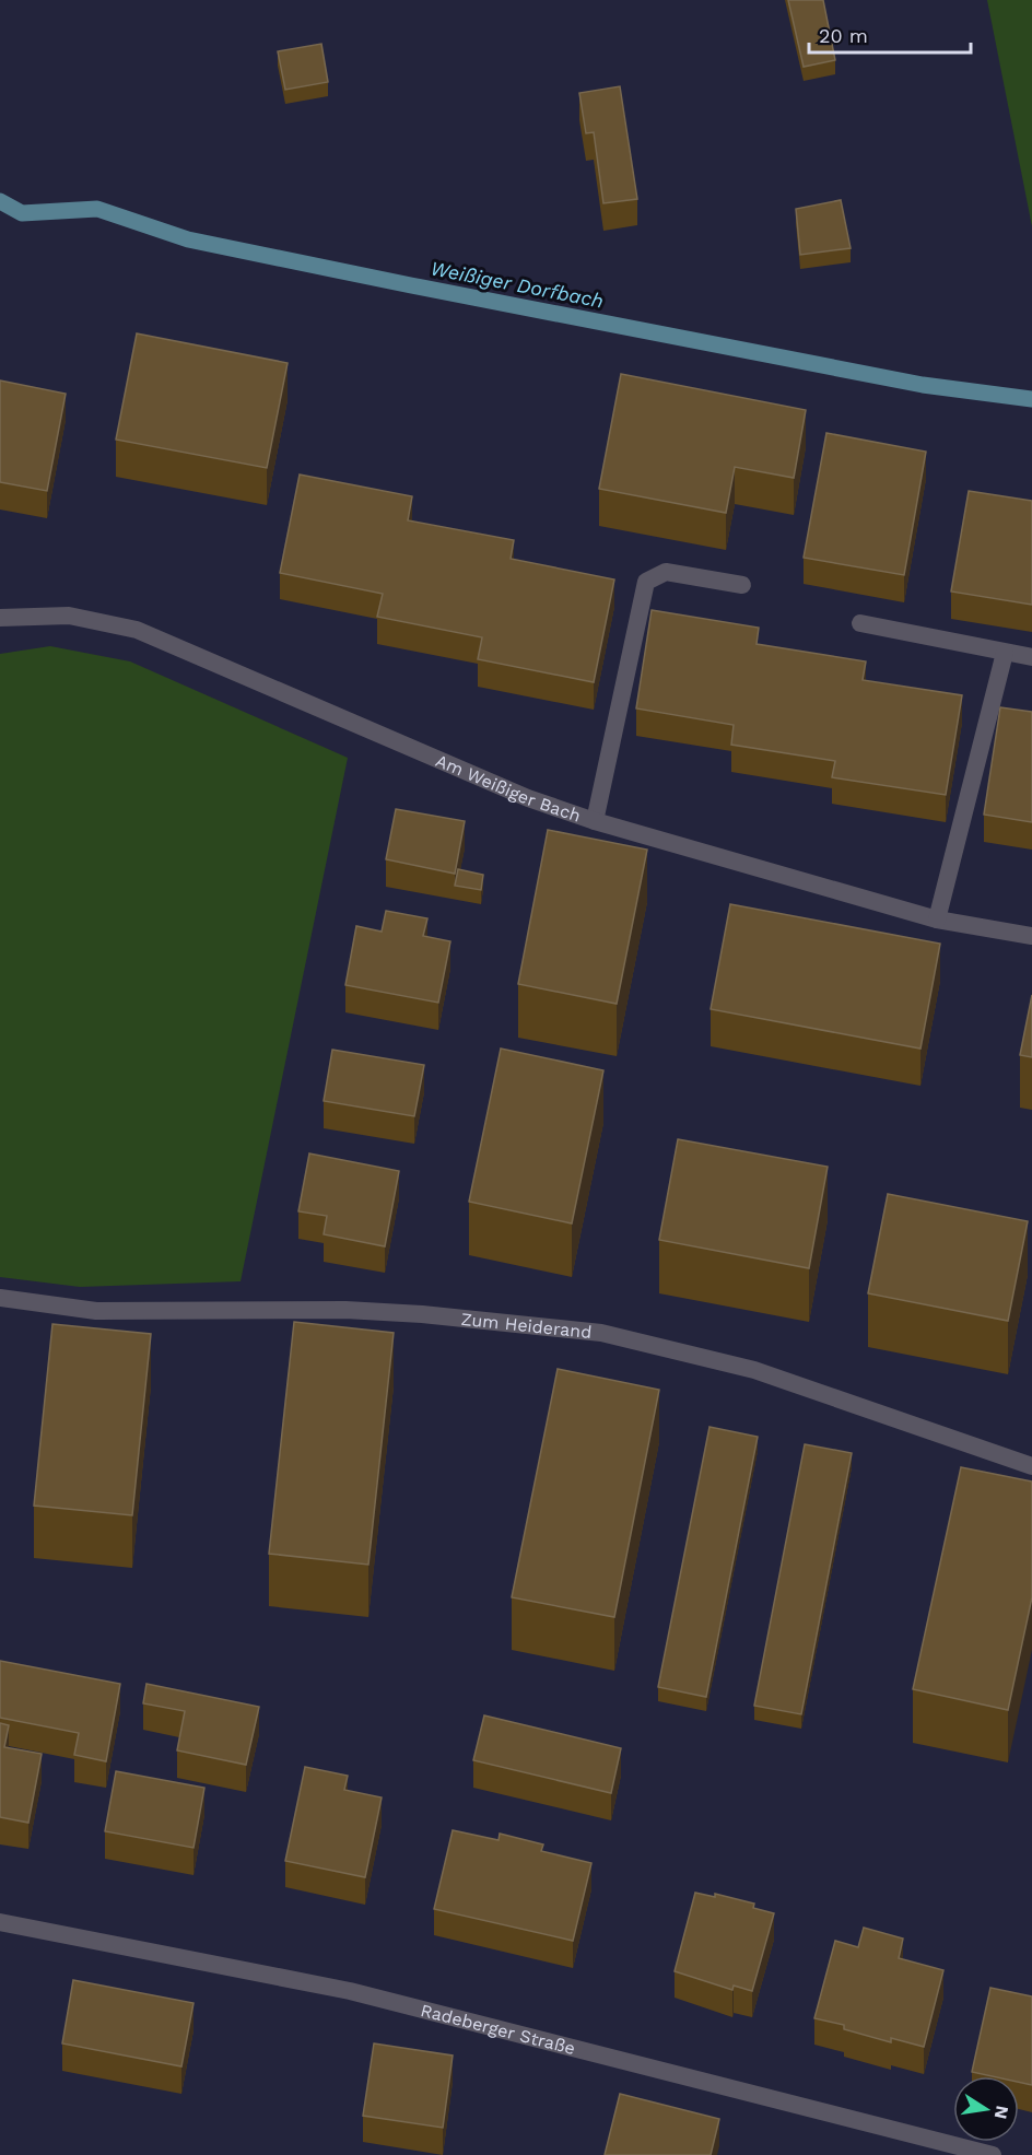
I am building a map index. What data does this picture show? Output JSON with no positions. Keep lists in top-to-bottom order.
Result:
{
  "streets": {
    "street": ["Am Weißiger Bach", "Zum Heiderand", "Radeberger Straße"]
  },
  "water": ["Weißiger Dorfbach"],
  "scale_bar": "20 m",
  "north": "right"
}
